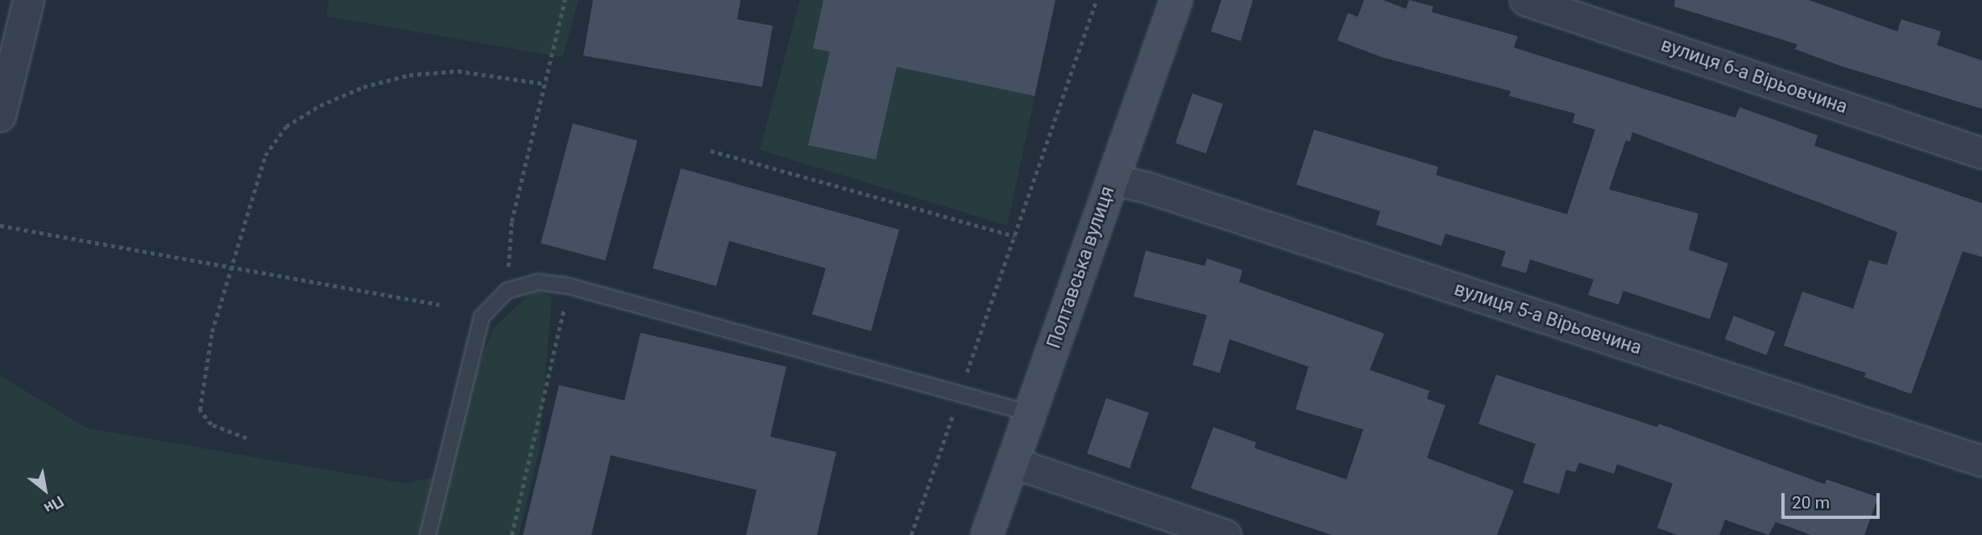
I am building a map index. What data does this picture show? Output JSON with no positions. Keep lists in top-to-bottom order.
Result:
{
  "streets": {
    "main road": ["Полтавська вулиця"],
    "street": ["вулиця 6-а Вірьовчина", "вулиця 5-а Вірьовчина"]
  },
  "crossings": [
    ["Полтавська вулиця", "вулиця 5-а Вірьовчина"]
  ],
  "scale_bar": "20 m",
  "north": "bottom right"
}
